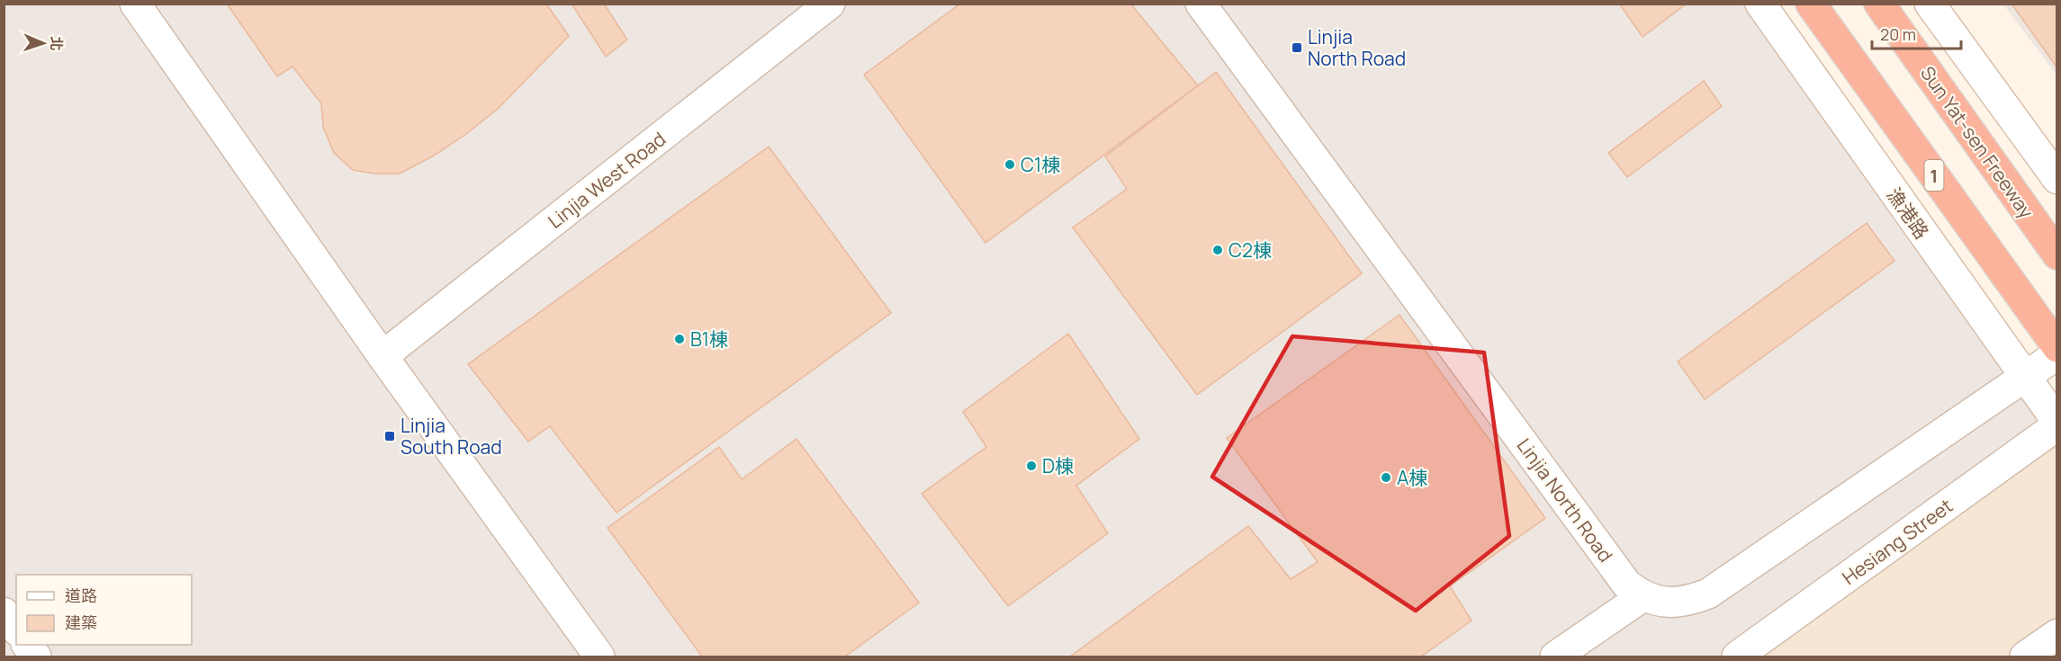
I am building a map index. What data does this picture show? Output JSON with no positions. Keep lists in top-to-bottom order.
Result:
{
  "streets": {
    "highway": ["Sun Yat-sen Freeway", "1"],
    "street": [
      "Linjia West Road",
      "漁港路",
      "Linjia North Road",
      "Hesiang Street"
    ]
  },
  "crossings": [
    ["漁港路", "Hesiang Street"]
  ],
  "places": {
    "transit": ["Linjia North Road", "Linjia South Road"],
    "other": [
      "C1棟",
      "C2棟",
      "B1棟",
      "D棟",
      "A棟"
    ]
  },
  "legend": ["道路", "建築"],
  "scale_bar": "20 m",
  "north": "right"
}
